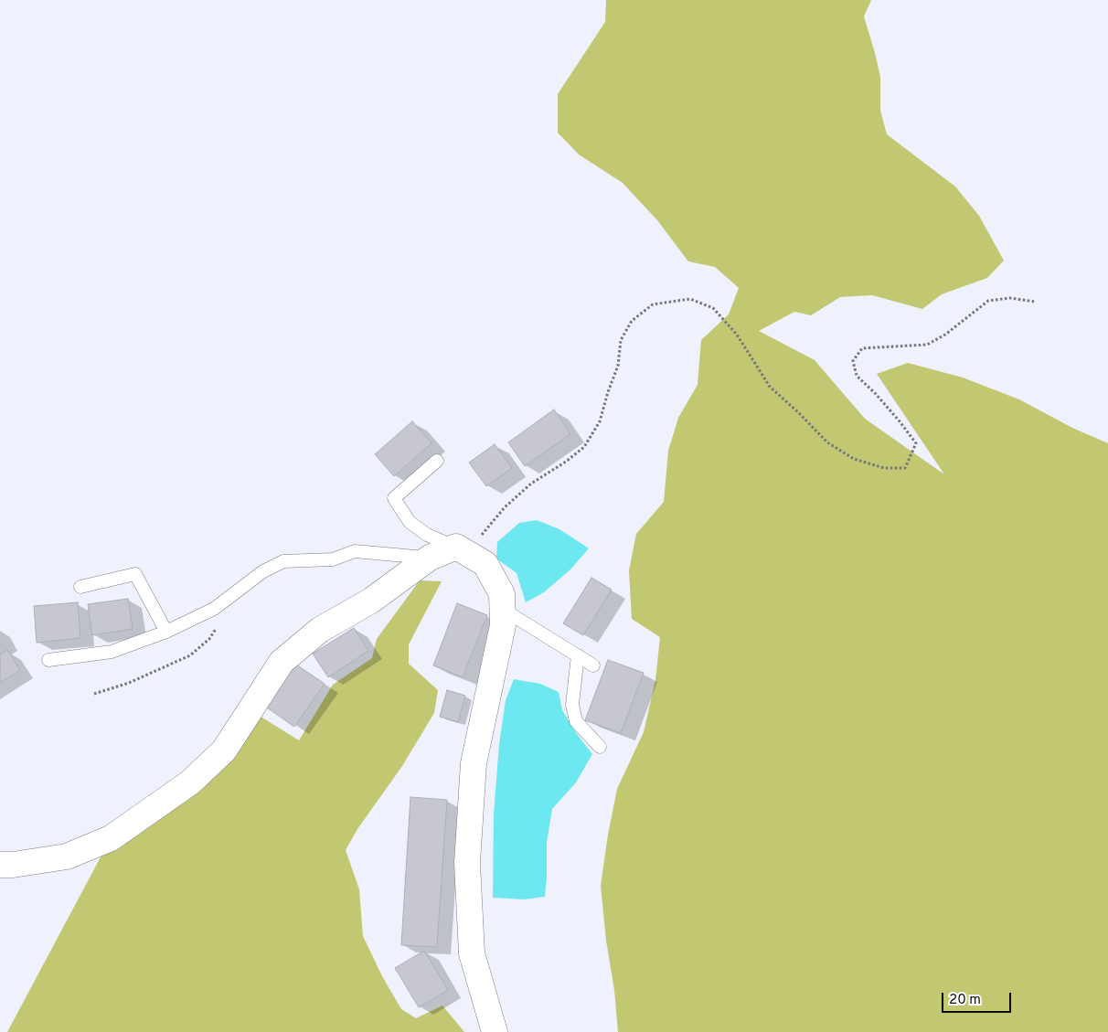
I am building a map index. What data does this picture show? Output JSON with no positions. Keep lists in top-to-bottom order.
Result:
{
  "scale_bar": "20 m"
}
